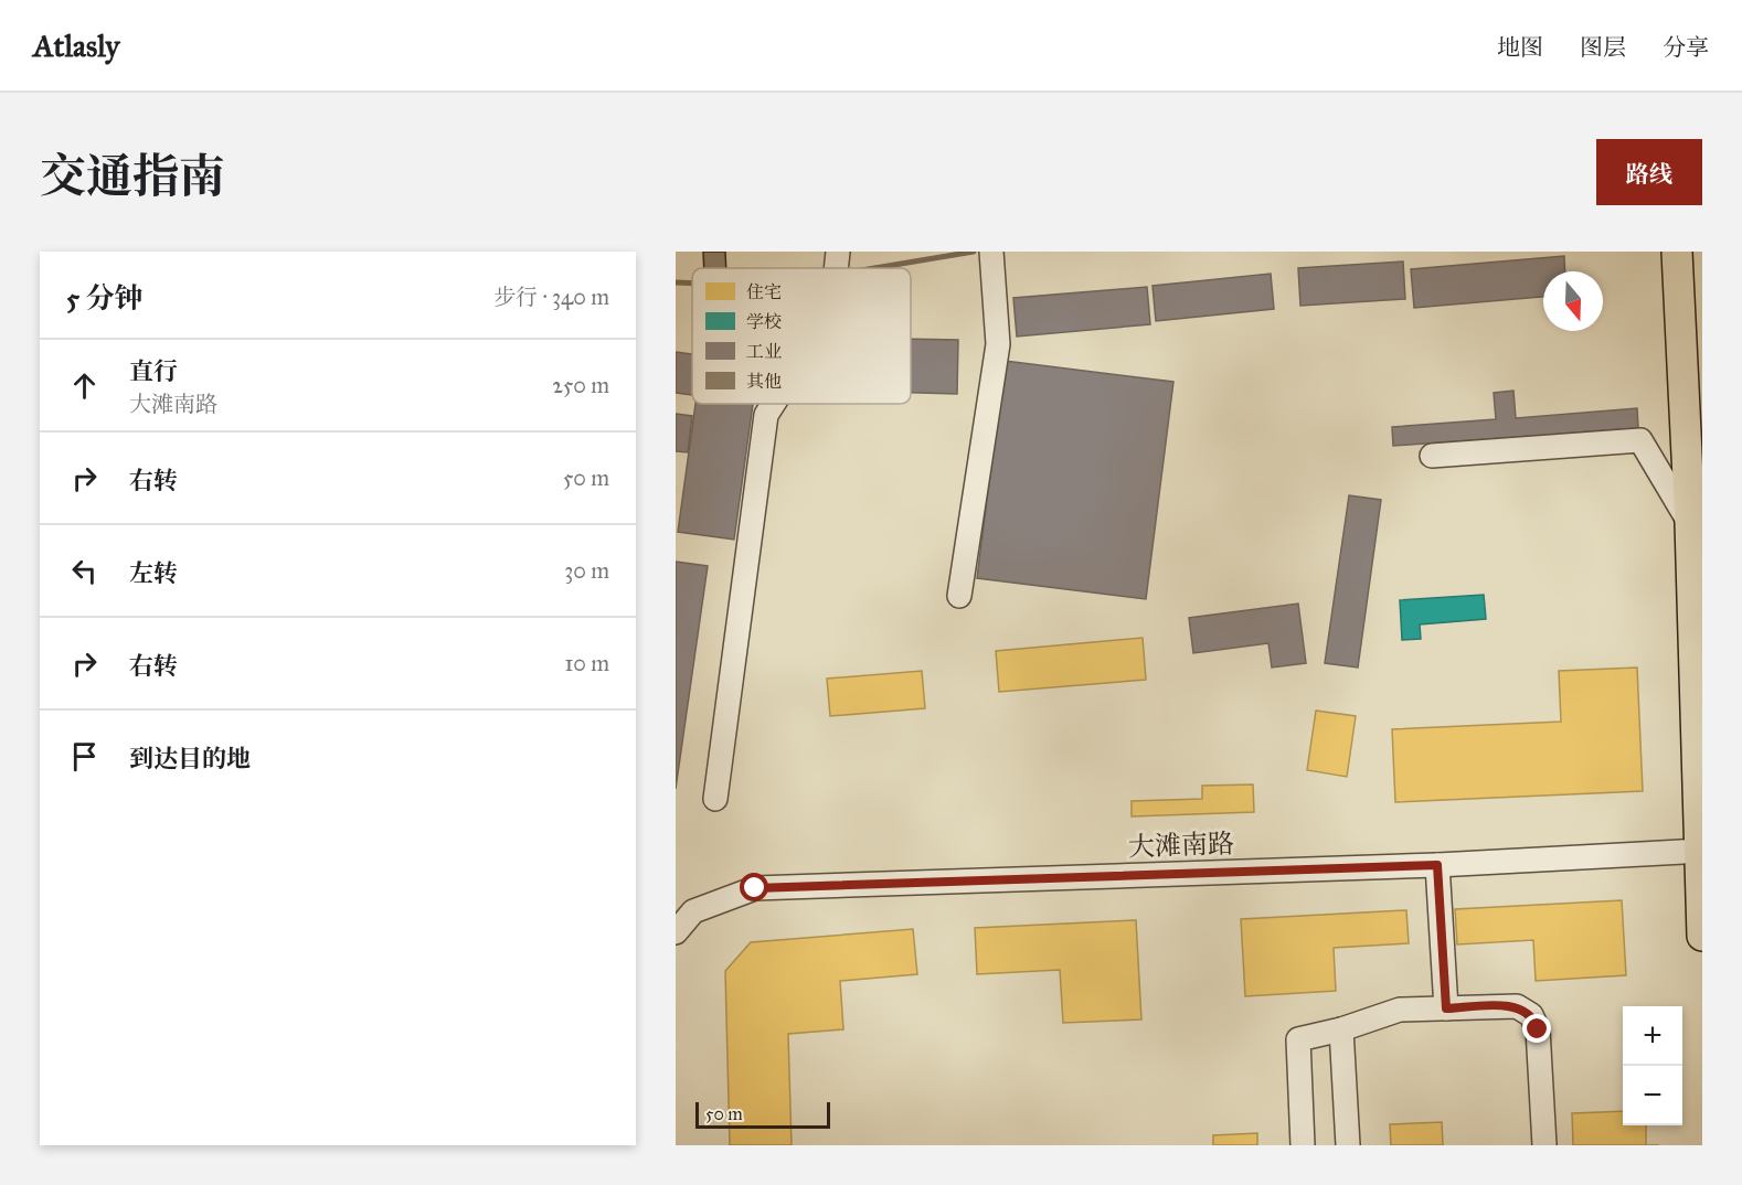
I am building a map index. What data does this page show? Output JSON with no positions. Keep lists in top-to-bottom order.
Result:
{
  "streets": {
    "street": ["大滩南路"]
  },
  "legend": [
    "住宅",
    "学校",
    "工业",
    "其他"
  ],
  "scale_bar": "50 m",
  "north": "bottom",
  "page": {
    "header": "Atlasly",
    "nav": ["地图", "图层", "分享"],
    "title": "交通指南",
    "buttons": "路线",
    "heading": ["5 分钟", "步行 · 340 m"],
    "list": [
      ["直行", "大滩南路", "250 m"],
      ["右转", "50 m"],
      ["左转", "30 m"],
      ["右转", "10 m"],
      "到达目的地"
    ],
    "map_buttons": ["+", "−"],
    "scale": "50 m"
  }
}
